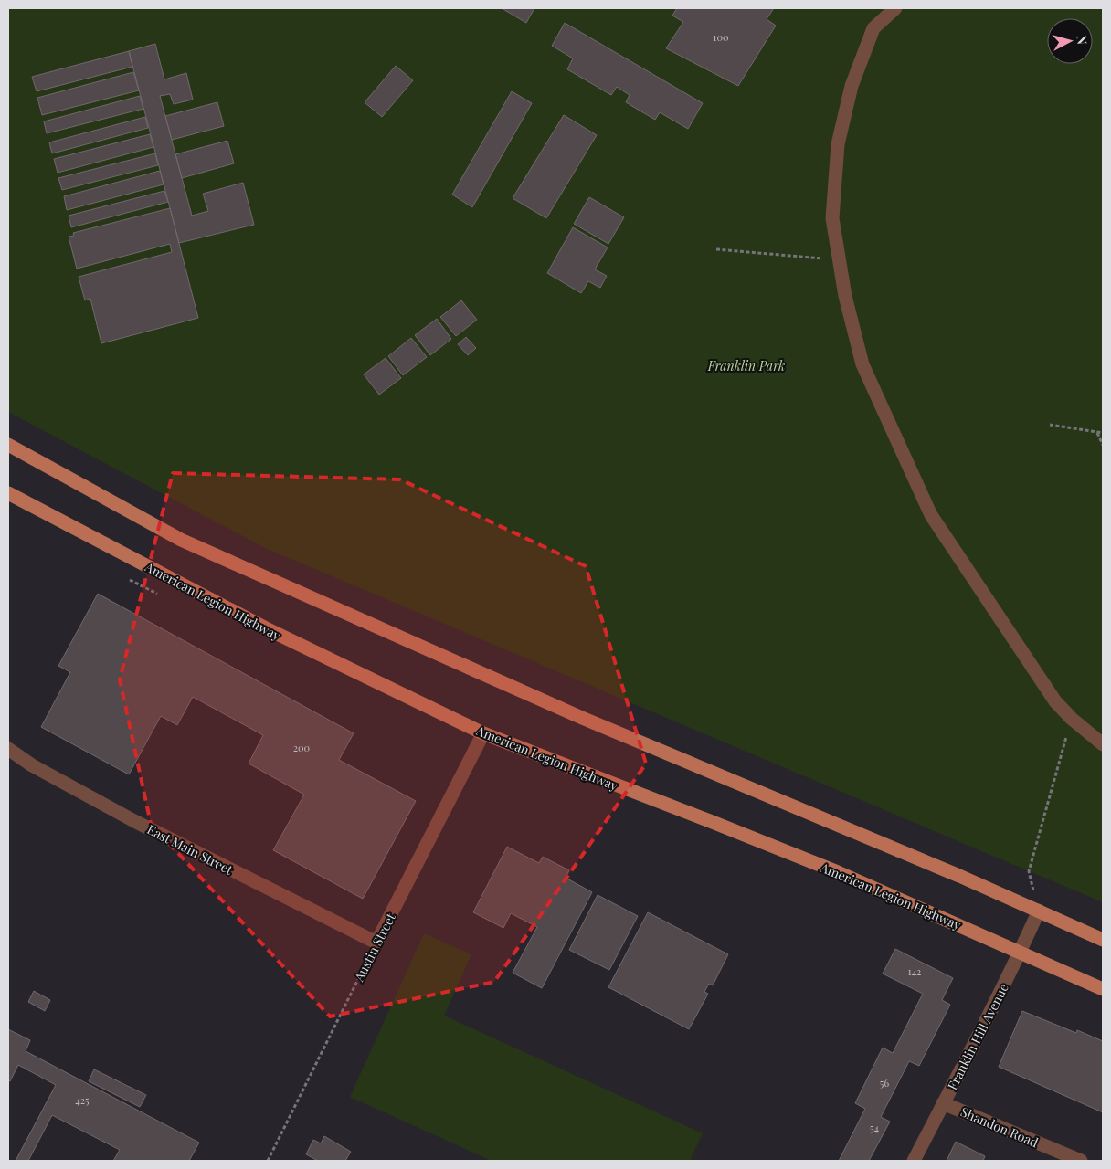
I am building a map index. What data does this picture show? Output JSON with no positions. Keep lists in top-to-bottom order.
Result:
{
  "streets": {
    "main road": ["American Legion Highway"],
    "street": [
      "East Main Street",
      "Austin Street",
      "Franklin Hill Avenue",
      "Shandon Road"
    ]
  },
  "crossings": [
    ["American Legion Highway", "Austin Street"],
    ["American Legion Highway", "Franklin Hill Avenue"],
    ["East Main Street", "Austin Street"],
    ["Franklin Hill Avenue", "Shandon Road"]
  ],
  "parks": ["Franklin Park"],
  "house_numbers": [
    "100",
    "200",
    "142",
    "56",
    "425",
    "54"
  ],
  "north": "right"
}
